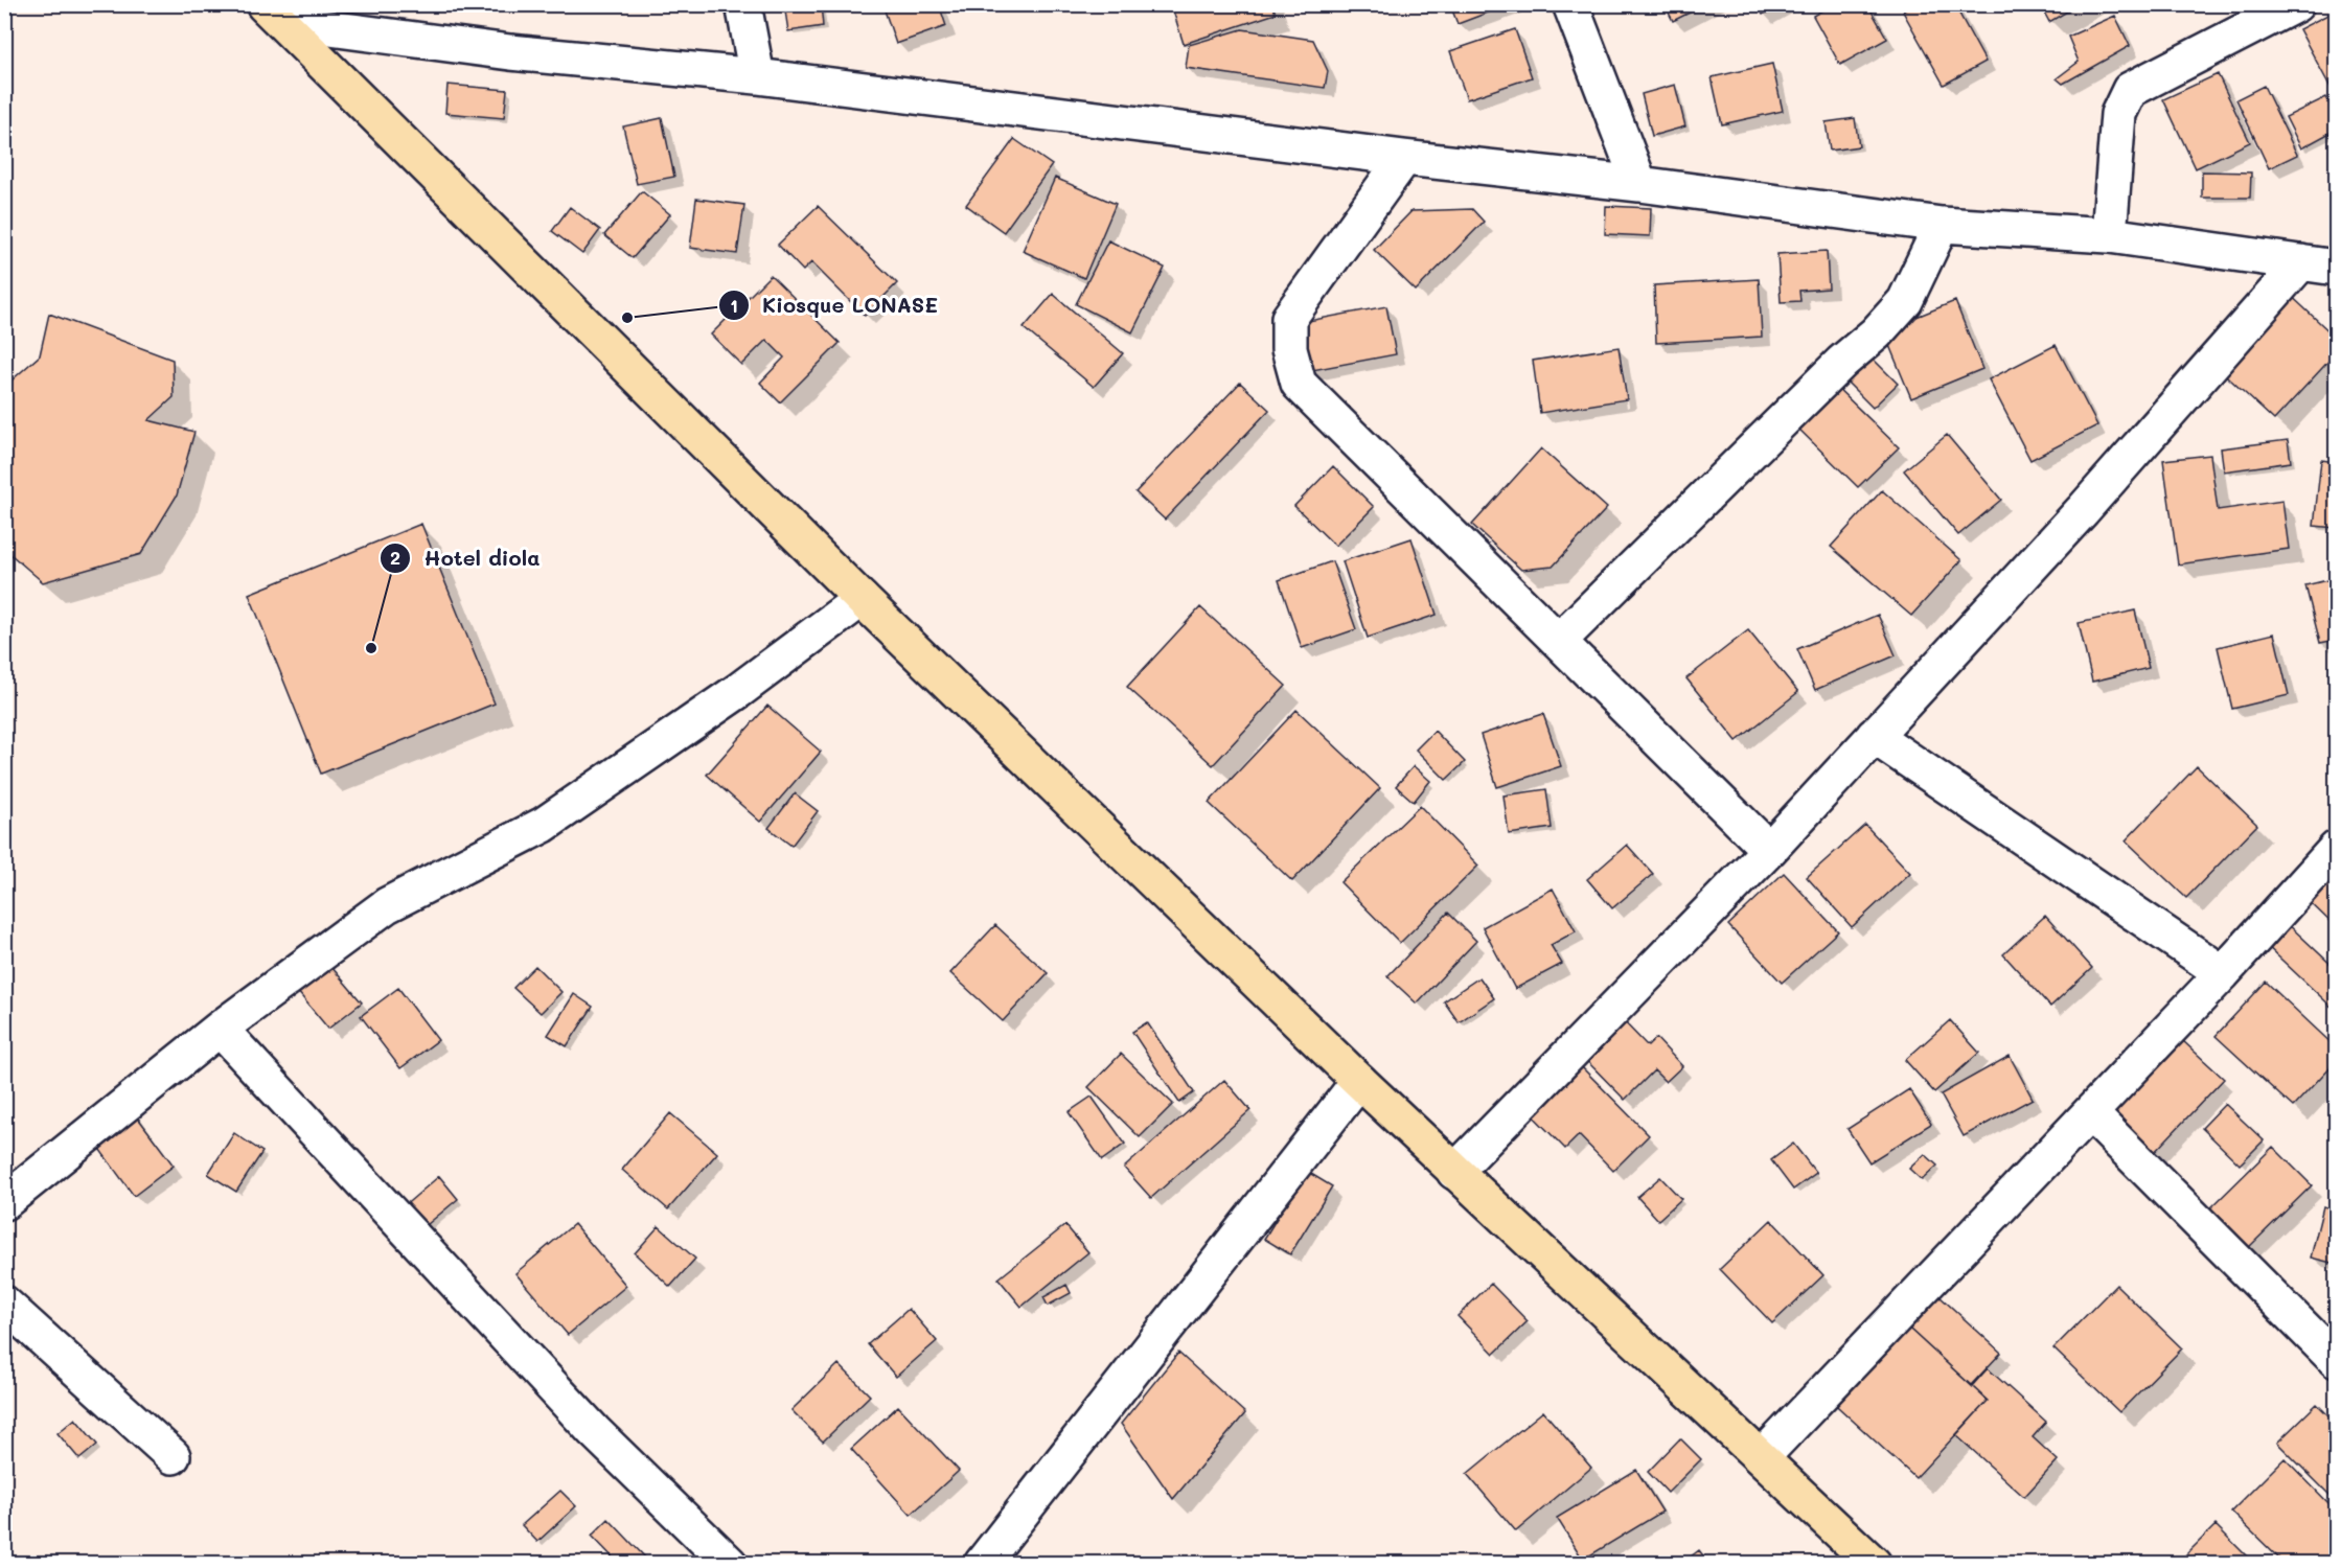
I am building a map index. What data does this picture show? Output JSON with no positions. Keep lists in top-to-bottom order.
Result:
{
  "places": ["Kiosque LONASE", "Hotel diola"]
}
